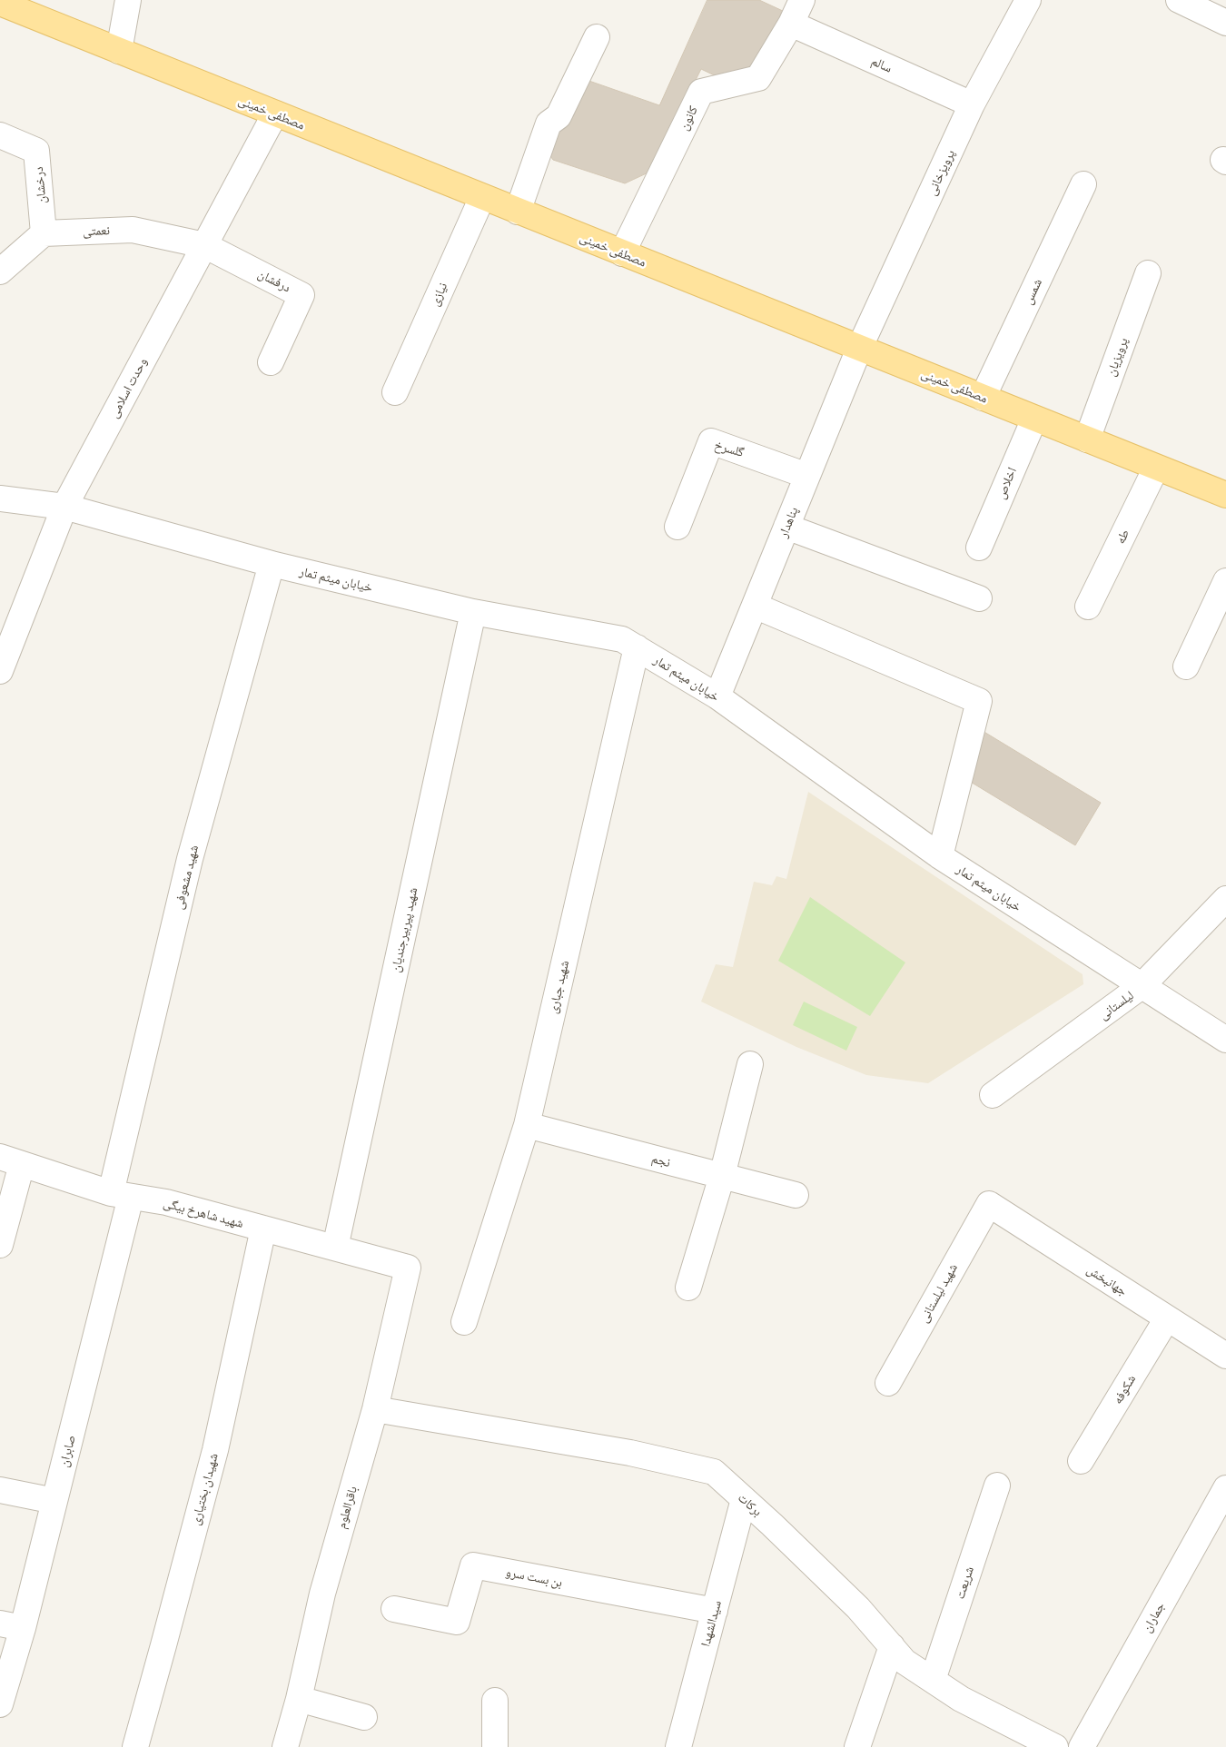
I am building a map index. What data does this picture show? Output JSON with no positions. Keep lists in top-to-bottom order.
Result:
{
  "streets": {
    "main road": ["مصطفی خمینی"],
    "street": [
      "سالم",
      "کانون",
      "پرویزخانی",
      "درخشان",
      "نعمتی",
      "درفشان",
      "شمس",
      "نیازی",
      "پرویزیان",
      "وحدت اسلامی",
      "گلسرخ",
      "اخلاص",
      "پناهدار",
      "طه",
      "خیابان میثم تمار",
      "شهید مشعوفی",
      "شهید پیربیرجندیان",
      "شهید جباری",
      "لیلستانی",
      "نجم",
      "شهید شاهرخ بیگی",
      "جهانبخش",
      "شهید لیلستانی",
      "شکوفه",
      "صابران",
      "شهیدان بختیاری",
      "برکات",
      "باقرالعلوم",
      "بن بست سرو",
      "شریعت",
      "جماران",
      "سیدالشهدا"
    ]
  },
  "crossings": [
    ["سالم", "کانون"],
    ["سالم", "پرویزخانی"],
    ["مصطفی خمینی", "کانون"],
    ["مصطفی خمینی", "پرویزخانی"],
    ["مصطفی خمینی", "شمس"],
    ["مصطفی خمینی", "نیازی"],
    ["مصطفی خمینی", "پرویزیان"],
    ["مصطفی خمینی", "وحدت اسلامی"],
    ["مصطفی خمینی", "اخلاص"],
    ["مصطفی خمینی", "پناهدار"],
    ["مصطفی خمینی", "طه"],
    ["پرویزخانی", "پناهدار"],
    ["درخشان", "نعمتی"],
    ["نعمتی", "درفشان"],
    ["نعمتی", "وحدت اسلامی"],
    ["درفشان", "وحدت اسلامی"],
    ["وحدت اسلامی", "خیابان میثم تمار"],
    ["گلسرخ", "پناهدار"],
    ["پناهدار", "خیابان میثم تمار"],
    ["خیابان میثم تمار", "شهید مشعوفی"],
    ["خیابان میثم تمار", "شهید پیربیرجندیان"],
    ["خیابان میثم تمار", "شهید جباری"],
    ["خیابان میثم تمار", "لیلستانی"],
    ["شهید مشعوفی", "شهید شاهرخ بیگی"],
    ["شهید مشعوفی", "صابران"],
    ["شهید پیربیرجندیان", "شهید شاهرخ بیگی"],
    ["شهید جباری", "نجم"],
    ["شهید شاهرخ بیگی", "صابران"],
    ["شهید شاهرخ بیگی", "شهیدان بختیاری"],
    ["شهید شاهرخ بیگی", "باقرالعلوم"],
    ["جهانبخش", "شهید لیلستانی"],
    ["جهانبخش", "شکوفه"],
    ["برکات", "باقرالعلوم"],
    ["برکات", "شریعت"],
    ["برکات", "سیدالشهدا"],
    ["بن بست سرو", "سیدالشهدا"]
  ]
}
